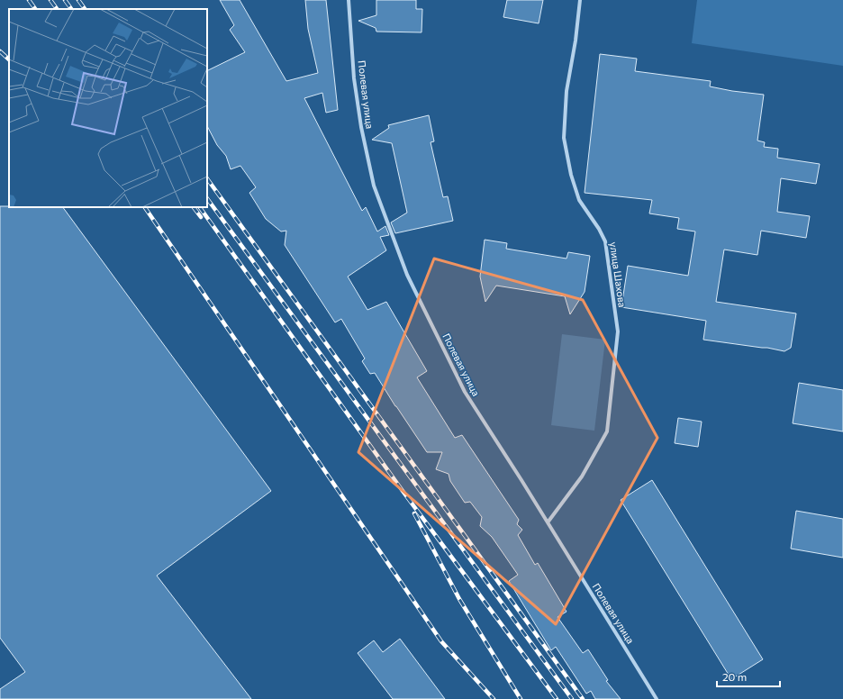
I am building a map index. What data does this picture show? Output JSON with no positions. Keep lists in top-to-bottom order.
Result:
{
  "streets": {
    "street": ["Полевая улица", "улица Шахова"]
  },
  "crossings": [
    ["Полевая улица", "улица Шахова"]
  ],
  "scale_bar": "20 m"
}
